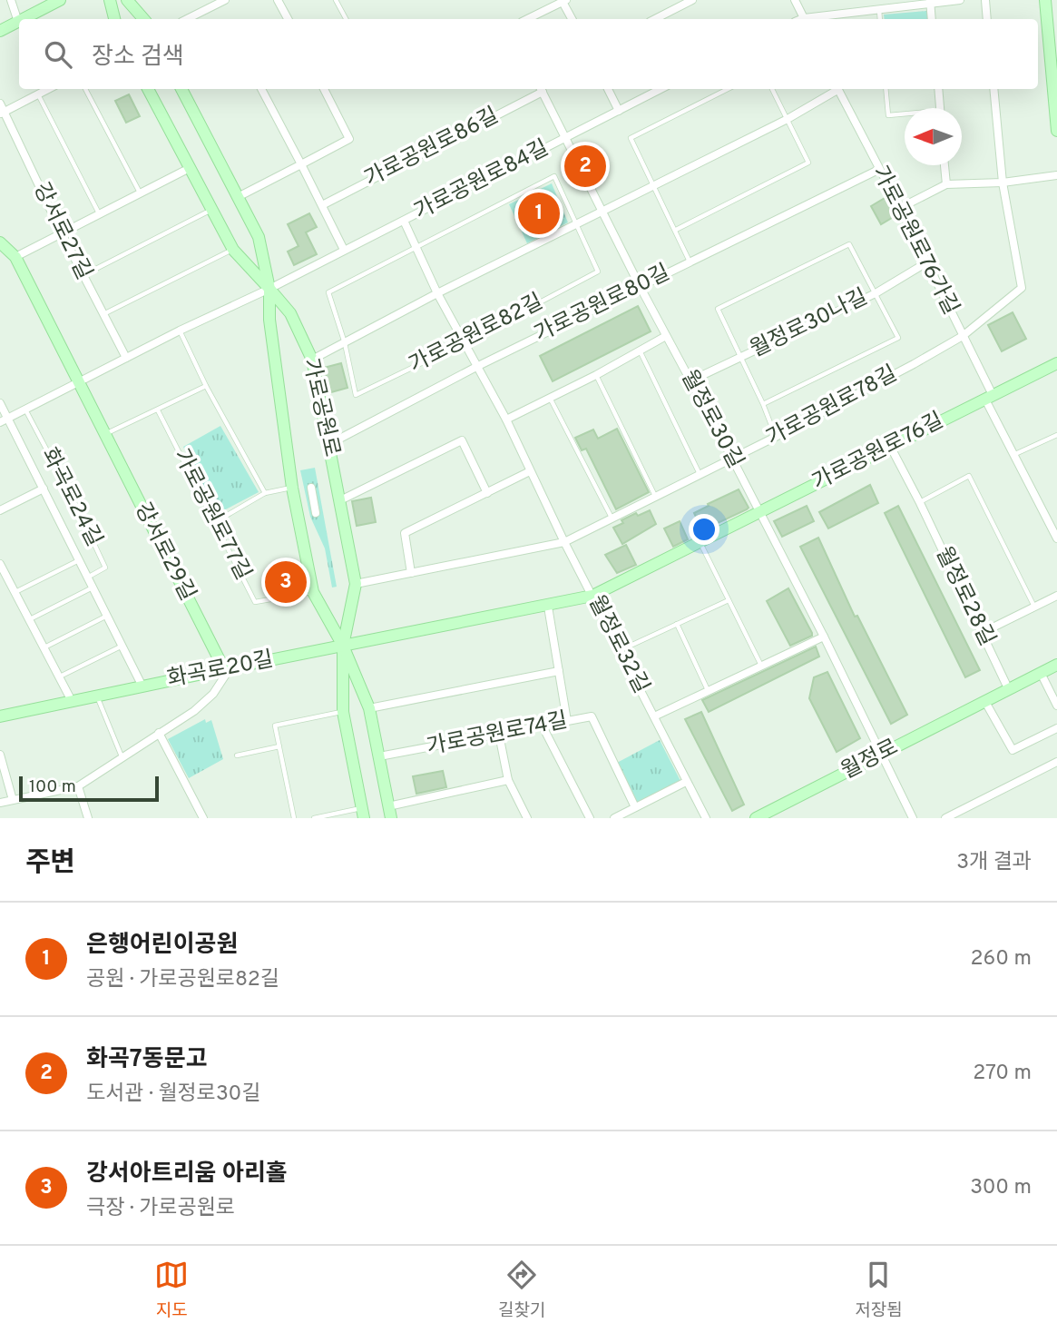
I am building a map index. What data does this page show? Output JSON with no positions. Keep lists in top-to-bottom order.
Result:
{
  "streets": {
    "street": [
      "가로공원로86길",
      "가로공원로84길",
      "강서로27길",
      "가로공원로76가길",
      "가로공원로80길",
      "월정로30나길",
      "가로공원로78길",
      "가로공원로",
      "월정로30길",
      "가로공원로76길",
      "강서로29길",
      "월정로28길",
      "월정로32길",
      "화곡로20길",
      "가로공원로74길",
      "월정로"
    ],
    "lane": ["가로공원로82길", "화곡로24길", "가로공원로77길"]
  },
  "crossings": [
    ["가로공원로86길", "월정로30길"],
    ["가로공원로84길", "가로공원로"],
    ["가로공원로84길", "월정로30길"],
    ["가로공원로84길", "월정로32길"],
    ["가로공원로76가길", "가로공원로80길"],
    ["가로공원로76가길", "월정로30나길"],
    ["가로공원로76가길", "가로공원로78길"],
    ["가로공원로76가길", "가로공원로76길"],
    ["가로공원로80길", "가로공원로"],
    ["가로공원로80길", "월정로30길"],
    ["가로공원로80길", "월정로32길"],
    ["월정로30나길", "월정로30길"],
    ["가로공원로82길", "월정로32길"],
    ["가로공원로78길", "가로공원로"],
    ["가로공원로78길", "월정로30길"],
    ["가로공원로78길", "월정로32길"],
    ["가로공원로", "가로공원로76길"],
    ["가로공원로", "가로공원로77길"],
    ["가로공원로", "화곡로20길"],
    ["가로공원로", "가로공원로74길"],
    ["월정로30길", "가로공원로76길"],
    ["월정로30길", "월정로"],
    ["가로공원로76길", "월정로28길"],
    ["가로공원로76길", "월정로32길"],
    ["가로공원로76길", "화곡로20길"],
    ["강서로29길", "화곡로20길"],
    ["월정로28길", "월정로"]
  ],
  "scale_bar": "100 m",
  "north": "left",
  "page": {
    "search": "장소 검색",
    "pins": ["2", "1", "3"],
    "scale": "100 m",
    "heading": ["주변", "3개 결과"],
    "list": [
      {
        "mark": "1",
        "name": "은행어린이공원",
        "note": "공원 · 가로공원로82길",
        "value": "260 m"
      },
      {
        "mark": "2",
        "name": "화곡7동문고",
        "note": "도서관 · 월정로30길",
        "value": "270 m"
      },
      {
        "mark": "3",
        "name": "강서아트리움 아리홀",
        "note": "극장 · 가로공원로",
        "value": "300 m"
      }
    ],
    "nav": ["지도", "길찾기", "저장됨"]
  }
}
